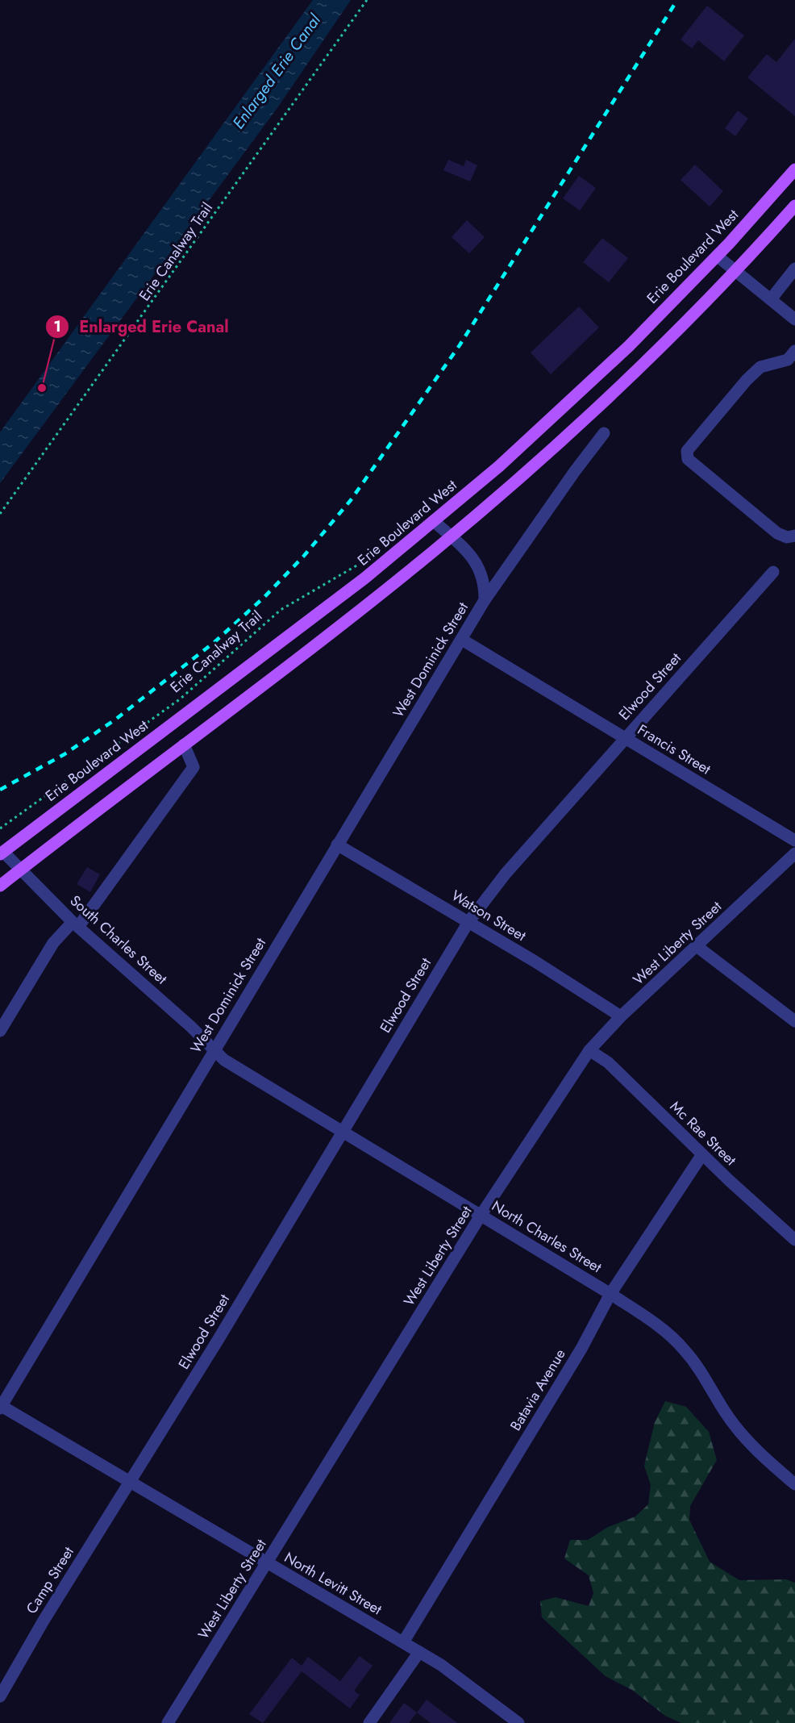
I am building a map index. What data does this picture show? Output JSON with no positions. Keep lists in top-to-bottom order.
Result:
{
  "streets": {
    "main road": ["Erie Boulevard West"],
    "street": [
      "West Dominick Street",
      "Elwood Street",
      "Francis Street",
      "Watson Street",
      "South Charles Street",
      "West Liberty Street",
      "Mc Rae Street",
      "North Charles Street",
      "Batavia Avenue",
      "Camp Street",
      "North Levitt Street"
    ],
    "path": ["Erie Canalway Trail"]
  },
  "crossings": [
    ["Erie Boulevard West", "West Dominick Street"],
    ["Erie Boulevard West", "South Charles Street"],
    ["West Dominick Street", "Francis Street"],
    ["West Dominick Street", "Watson Street"],
    ["West Dominick Street", "South Charles Street"],
    ["West Dominick Street", "North Charles Street"],
    ["West Dominick Street", "North Levitt Street"],
    ["Elwood Street", "Francis Street"],
    ["Elwood Street", "Watson Street"],
    ["Elwood Street", "North Charles Street"],
    ["Elwood Street", "Camp Street"],
    ["Elwood Street", "North Levitt Street"],
    ["Watson Street", "West Liberty Street"],
    ["South Charles Street", "North Charles Street"],
    ["West Liberty Street", "Mc Rae Street"],
    ["West Liberty Street", "North Charles Street"],
    ["West Liberty Street", "North Levitt Street"],
    ["Mc Rae Street", "Batavia Avenue"],
    ["North Charles Street", "Batavia Avenue"],
    ["Batavia Avenue", "North Levitt Street"],
    ["Camp Street", "North Levitt Street"]
  ],
  "water": ["Enlarged Erie Canal"],
  "places": ["Enlarged Erie Canal"]
}
